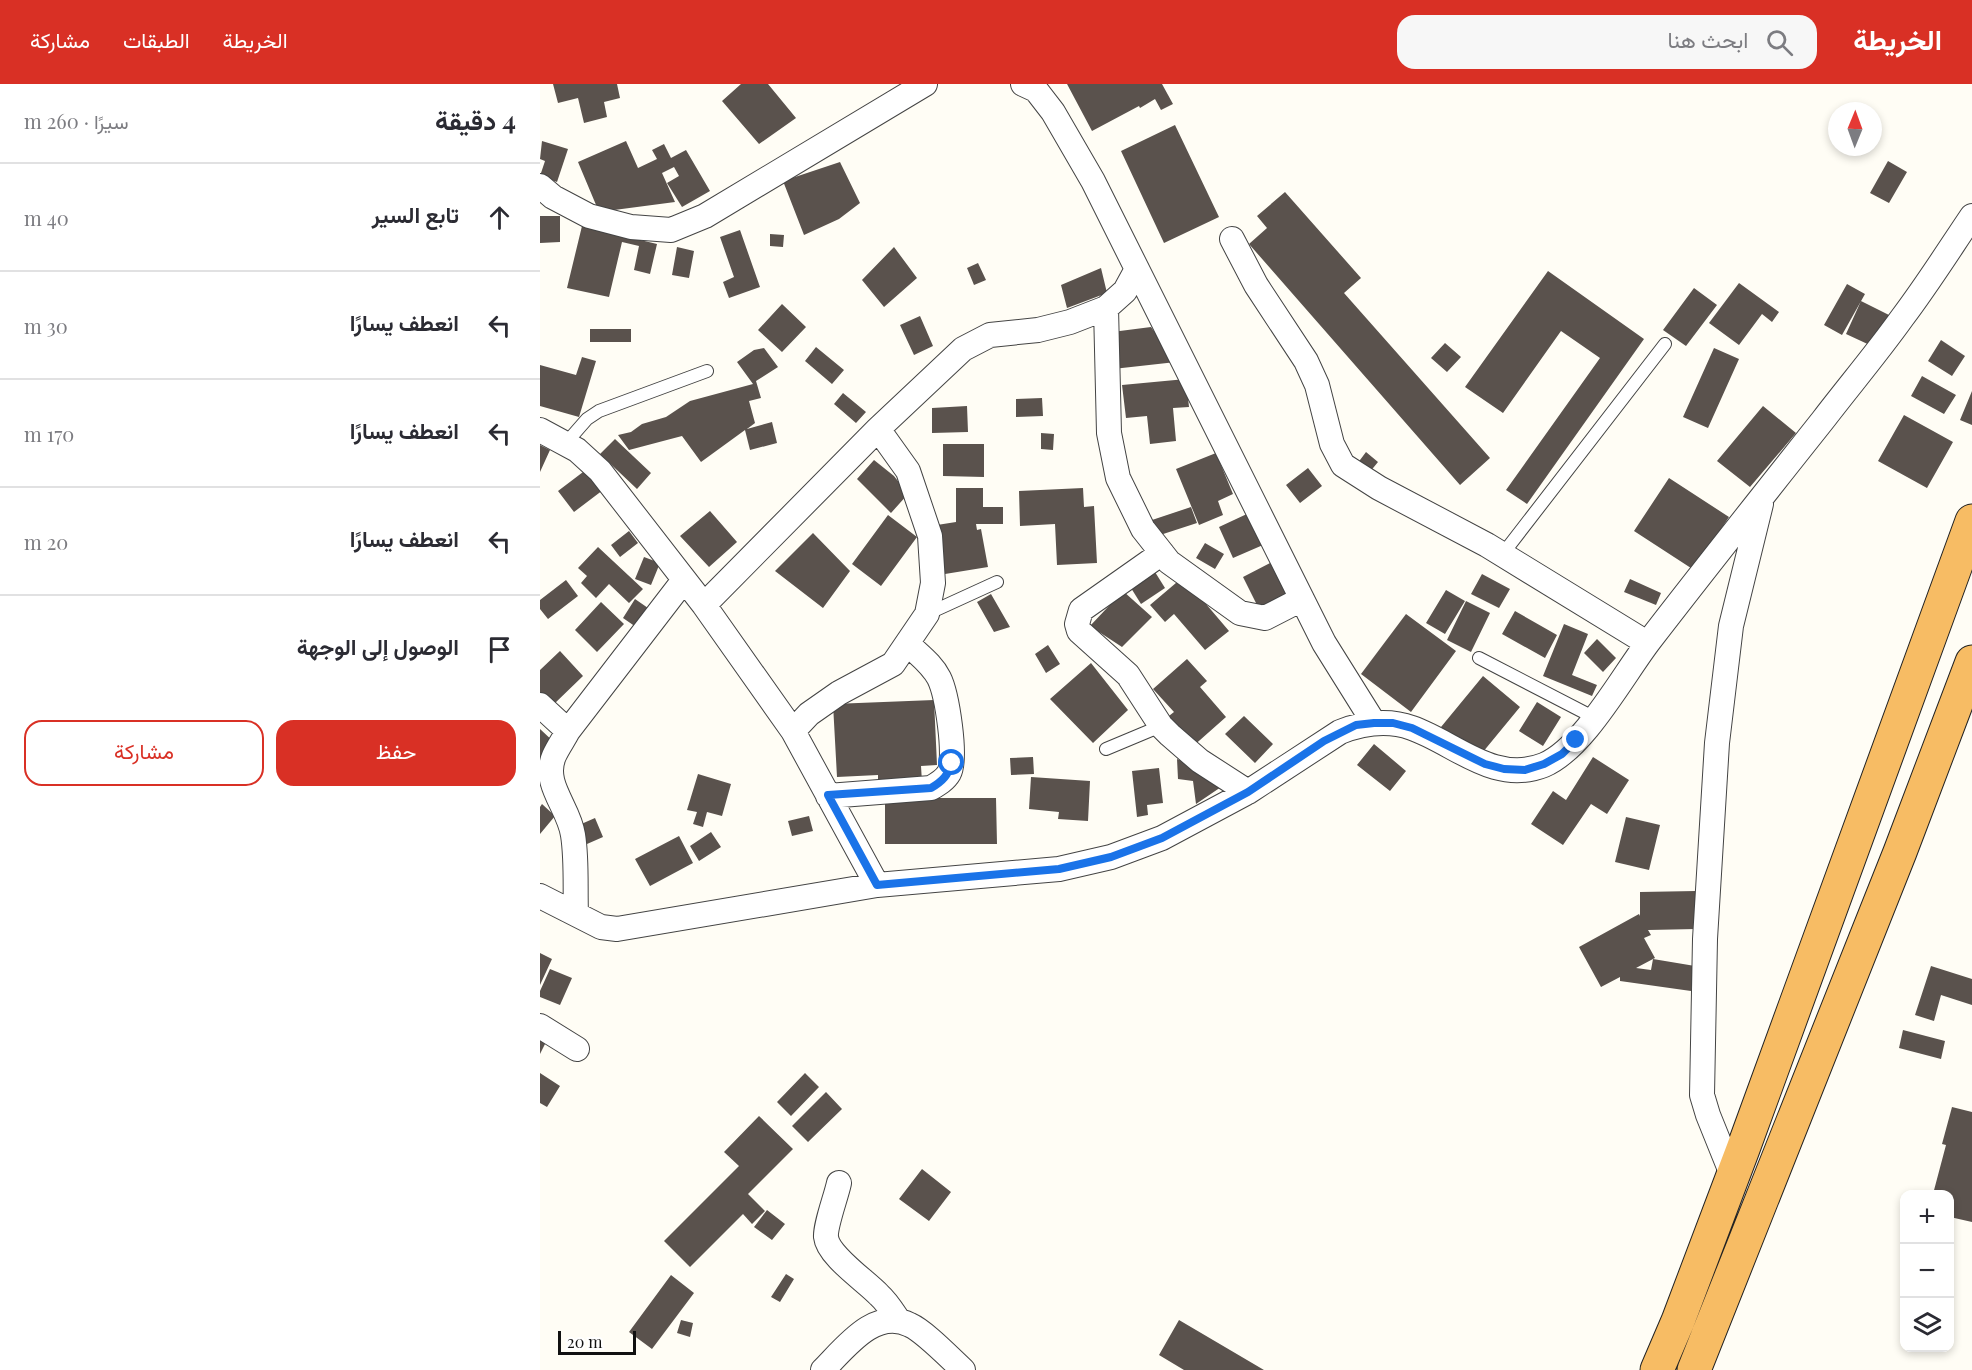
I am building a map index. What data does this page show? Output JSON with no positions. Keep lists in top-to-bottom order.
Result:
{
  "scale_bar": "20 m",
  "north": "top",
  "page": {
    "header": "الخريطة",
    "search": "ابحث هنا",
    "nav": ["الخريطة", "الطبقات", "مشاركة"],
    "heading": ["4 دقيقة", "سيرًا · 260 m"],
    "list": [
      ["تابع السير", "40 m"],
      ["انعطف يسارًا", "30 m"],
      ["انعطف يسارًا", "170 m"],
      ["انعطف يسارًا", "20 m"],
      "الوصول إلى الوجهة"
    ],
    "buttons": ["حفظ", "مشاركة"],
    "map_buttons": ["+", "−"],
    "scale": "20 m"
  }
}
